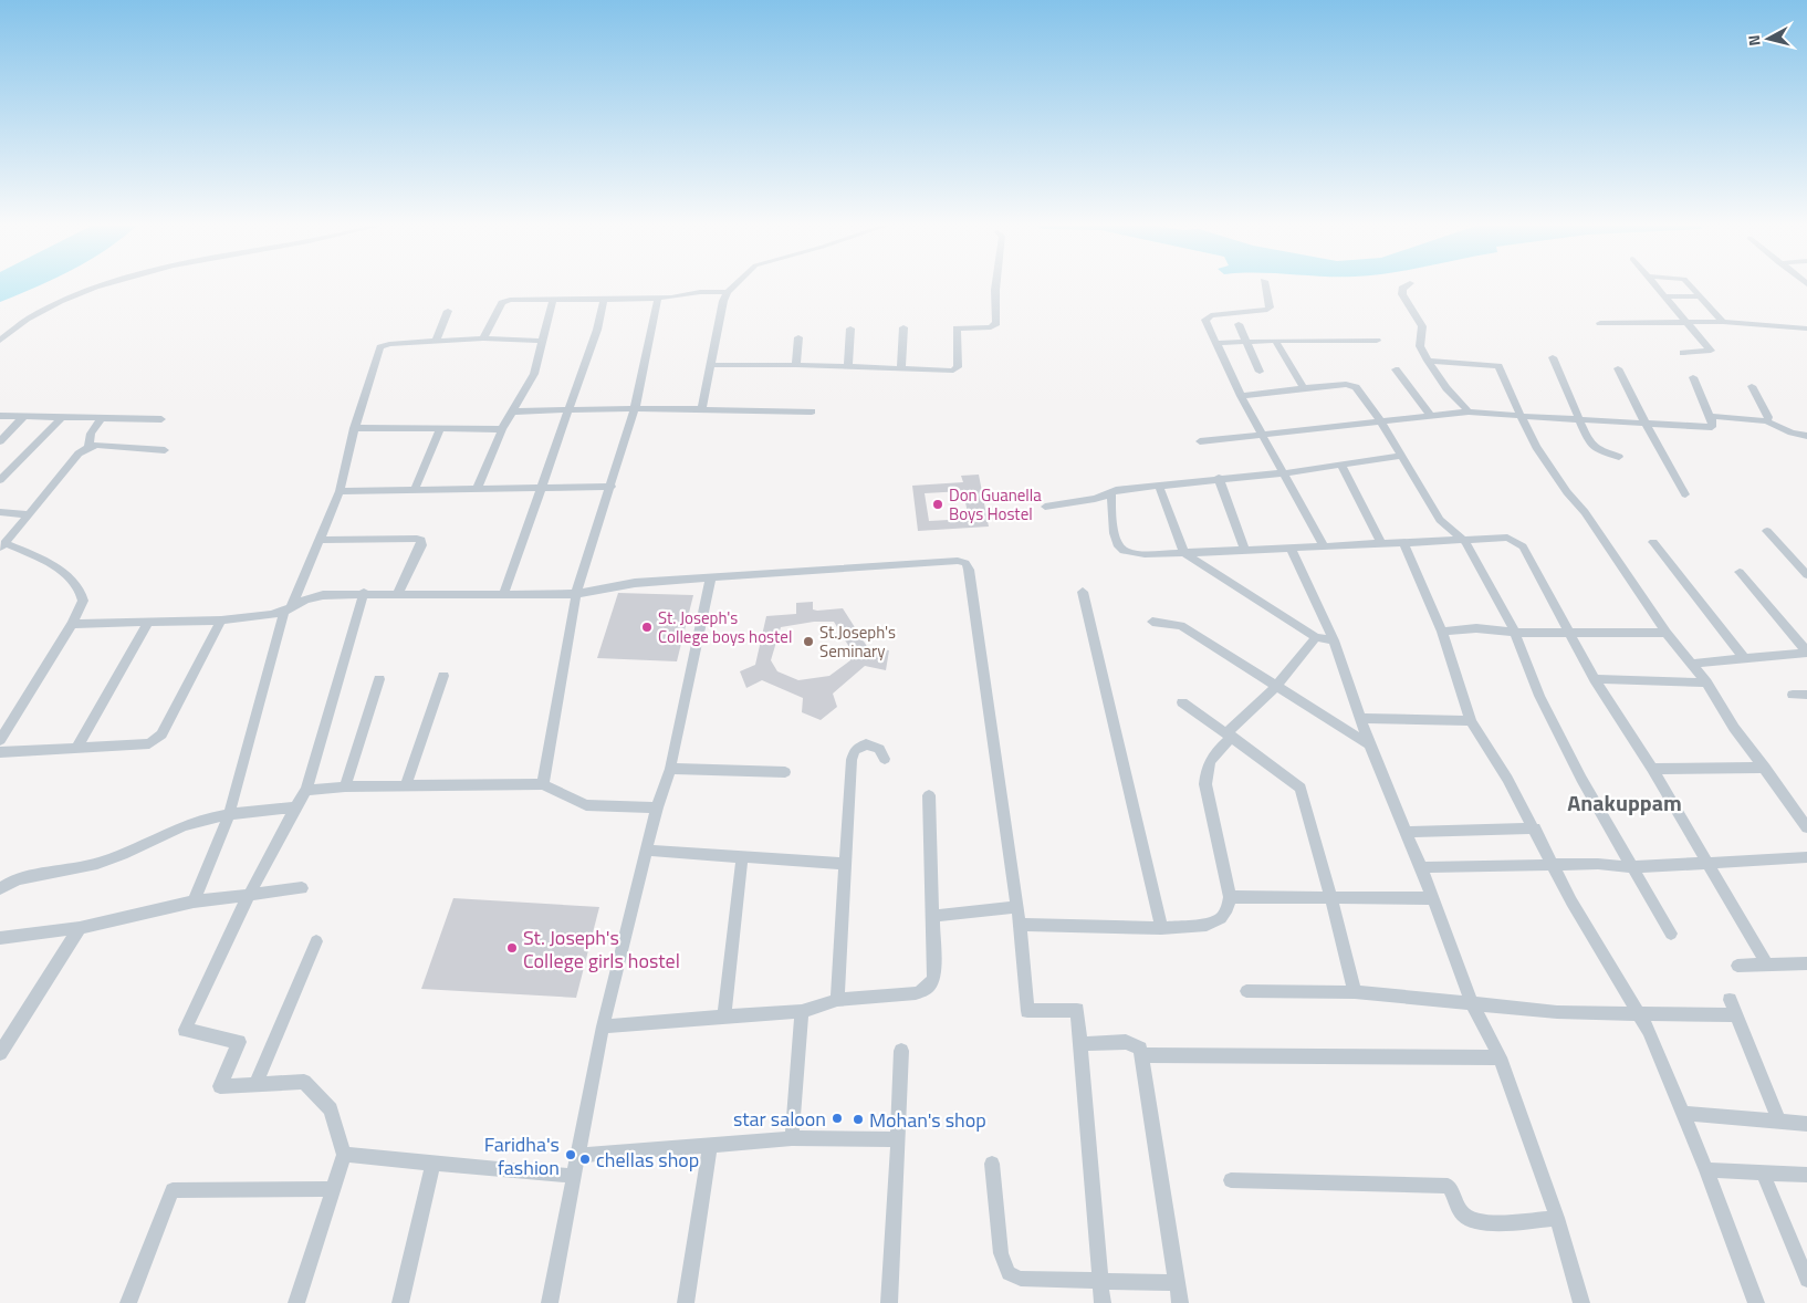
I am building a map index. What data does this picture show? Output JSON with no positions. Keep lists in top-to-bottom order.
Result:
{
  "districts": ["Anakuppam"],
  "places": [
    "Don Guanella Boys Hostel",
    "St. Joseph's College boys hostel",
    "St.Joseph's Seminary",
    "St. Joseph's College girls hostel",
    "star saloon",
    "Mohan's shop",
    "Faridha's fashion",
    "chellas shop"
  ],
  "north": "left"
}
